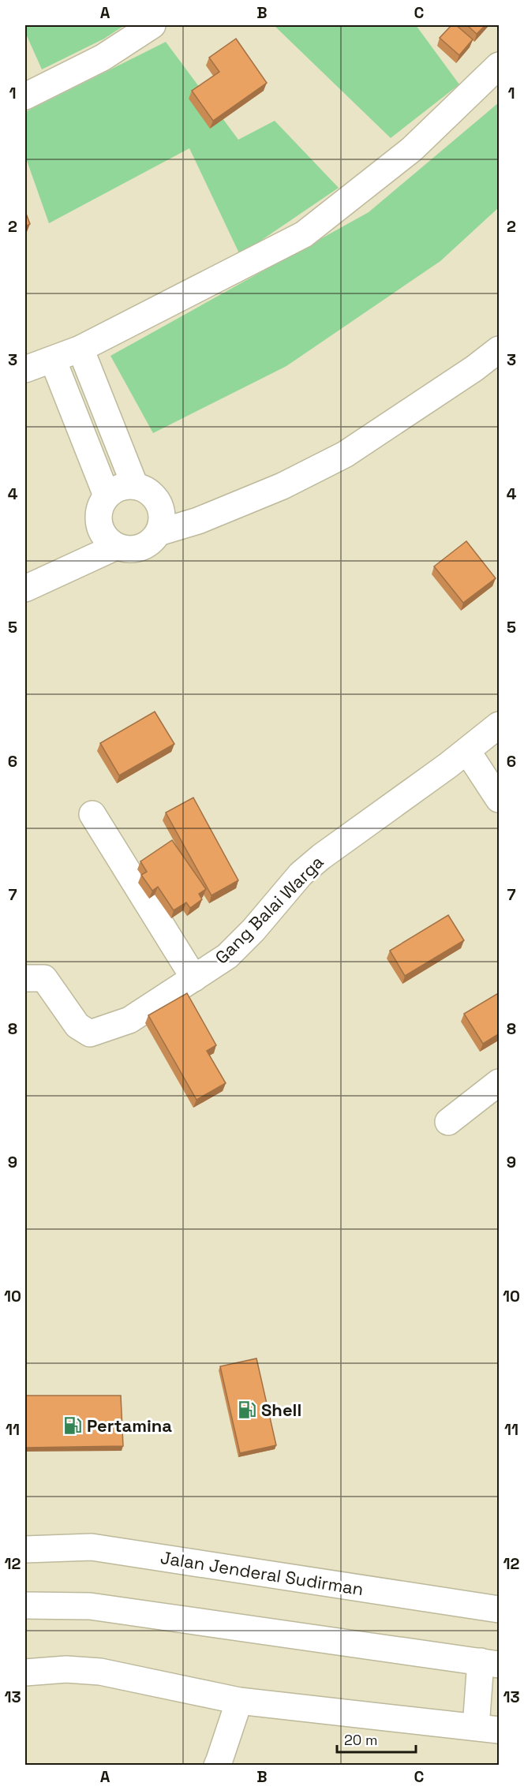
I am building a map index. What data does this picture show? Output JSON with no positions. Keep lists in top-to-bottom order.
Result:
{
  "streets": {
    "street": ["Gang Balai Warga", "Jalan Jenderal Sudirman"]
  },
  "places": {
    "fuel station": ["Shell", "Pertamina"]
  },
  "scale_bar": "20 m",
  "grid": {
    "columns": ["A", "B", "C"],
    "rows": [
      "1",
      "2",
      "3",
      "4",
      "5",
      "6",
      "7",
      "8",
      "9",
      "10",
      "11",
      "12",
      "13"
    ]
  }
}
